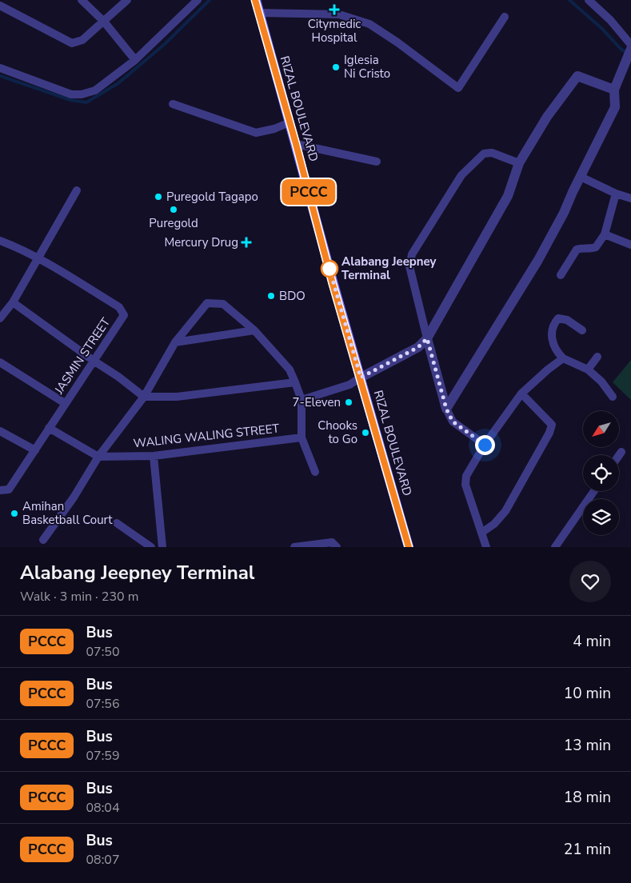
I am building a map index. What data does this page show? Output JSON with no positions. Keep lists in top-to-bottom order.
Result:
{
  "streets": {
    "main road": ["RIZAL BOULEVARD"],
    "street": ["JASMIN STREET", "WALING WALING STREET"]
  },
  "places": {
    "health": ["Citymedic Hospital", "Mercury Drug"],
    "other": [
      "Iglesia Ni Cristo",
      "Puregold Tagapo",
      "Puregold",
      "Alabang Jeepney Terminal",
      "BDO",
      "7-Eleven",
      "Chooks to Go",
      "Amihan Basketball Court"
    ]
  },
  "lines": ["bus line PCCC"],
  "north": "bottom left",
  "page": {
    "on_map": "PCCC",
    "heading": ["Alabang Jeepney Terminal", "Walk · 3 min · 230 m"],
    "list": [
      {
        "mark": "PCCC",
        "name": "Bus",
        "note": "07:50",
        "value": "4 min"
      },
      {
        "mark": "PCCC",
        "name": "Bus",
        "note": "07:56",
        "value": "10 min"
      },
      {
        "mark": "PCCC",
        "name": "Bus",
        "note": "07:59",
        "value": "13 min"
      },
      {
        "mark": "PCCC",
        "name": "Bus",
        "note": "08:04",
        "value": "18 min"
      },
      {
        "mark": "PCCC",
        "name": "Bus",
        "note": "08:07",
        "value": "21 min"
      }
    ]
  }
}
